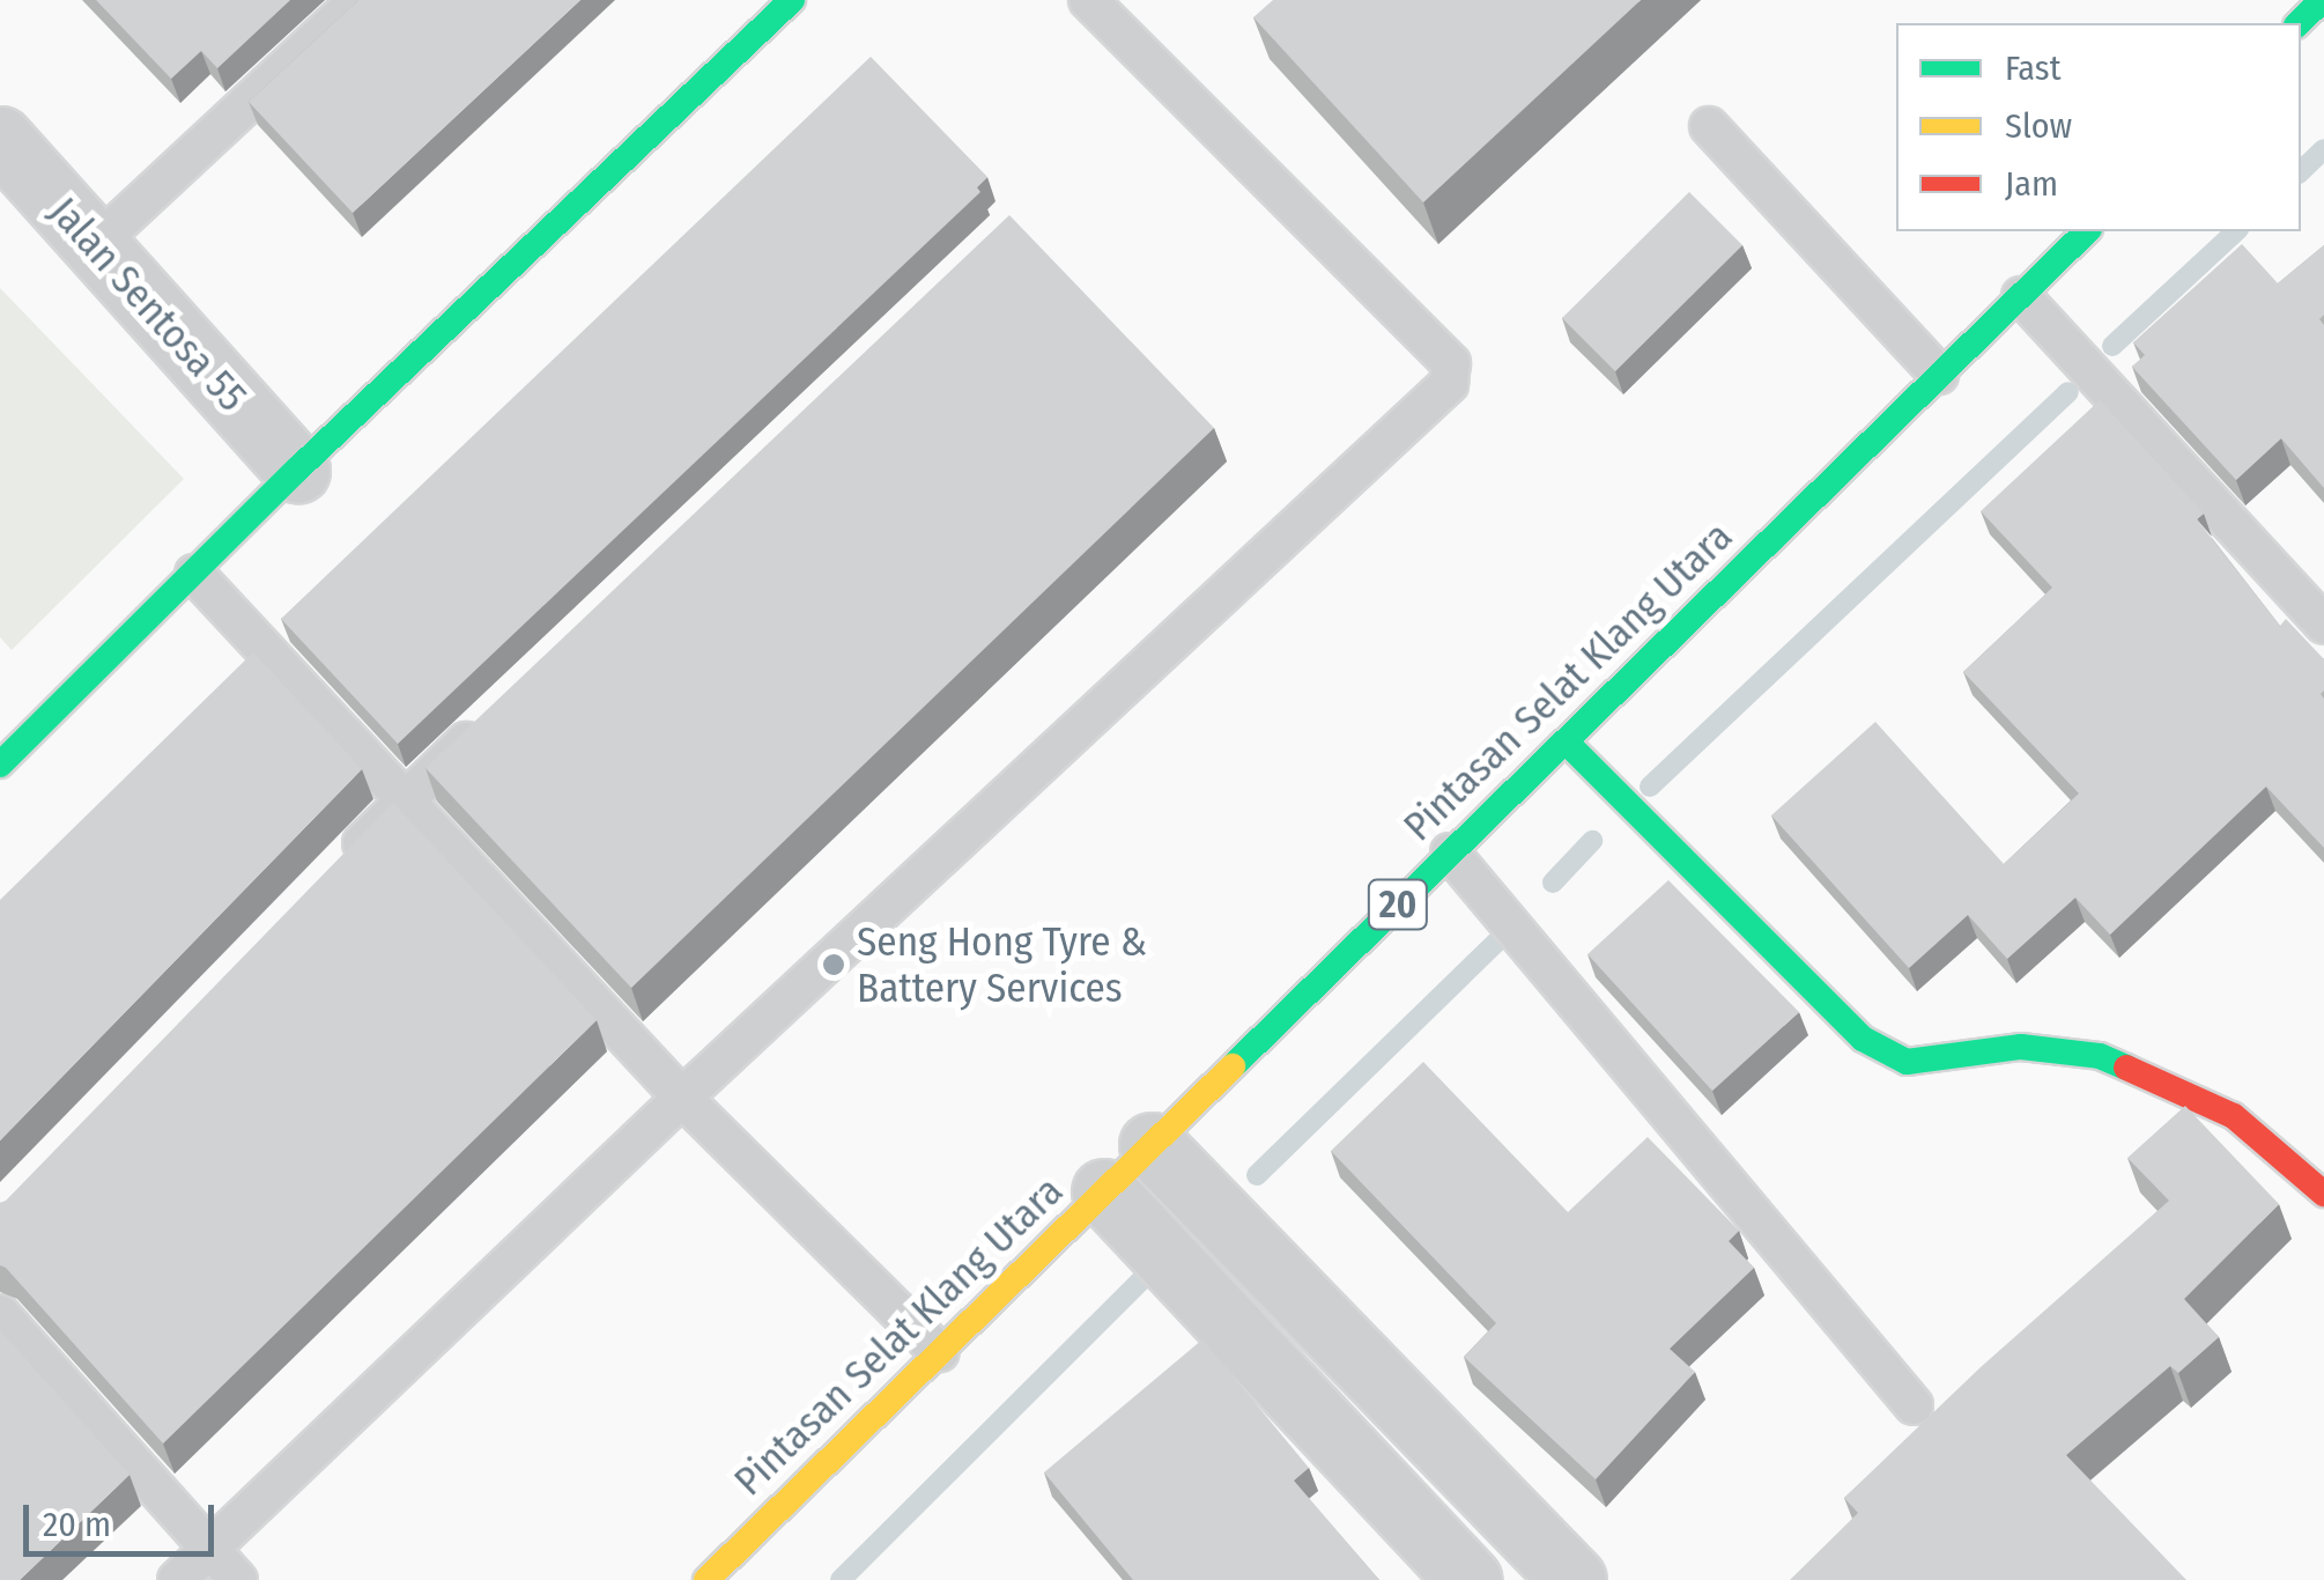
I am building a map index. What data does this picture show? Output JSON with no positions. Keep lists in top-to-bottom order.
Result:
{
  "streets": {
    "main road": ["Pintasan Selat Klang Utara", "20"],
    "street": ["Jalan Sentosa 55"]
  },
  "places": ["Seng Hong Tyre & Battery Services"],
  "legend": ["Fast", "Slow", "Jam"],
  "scale_bar": "20 m"
}
